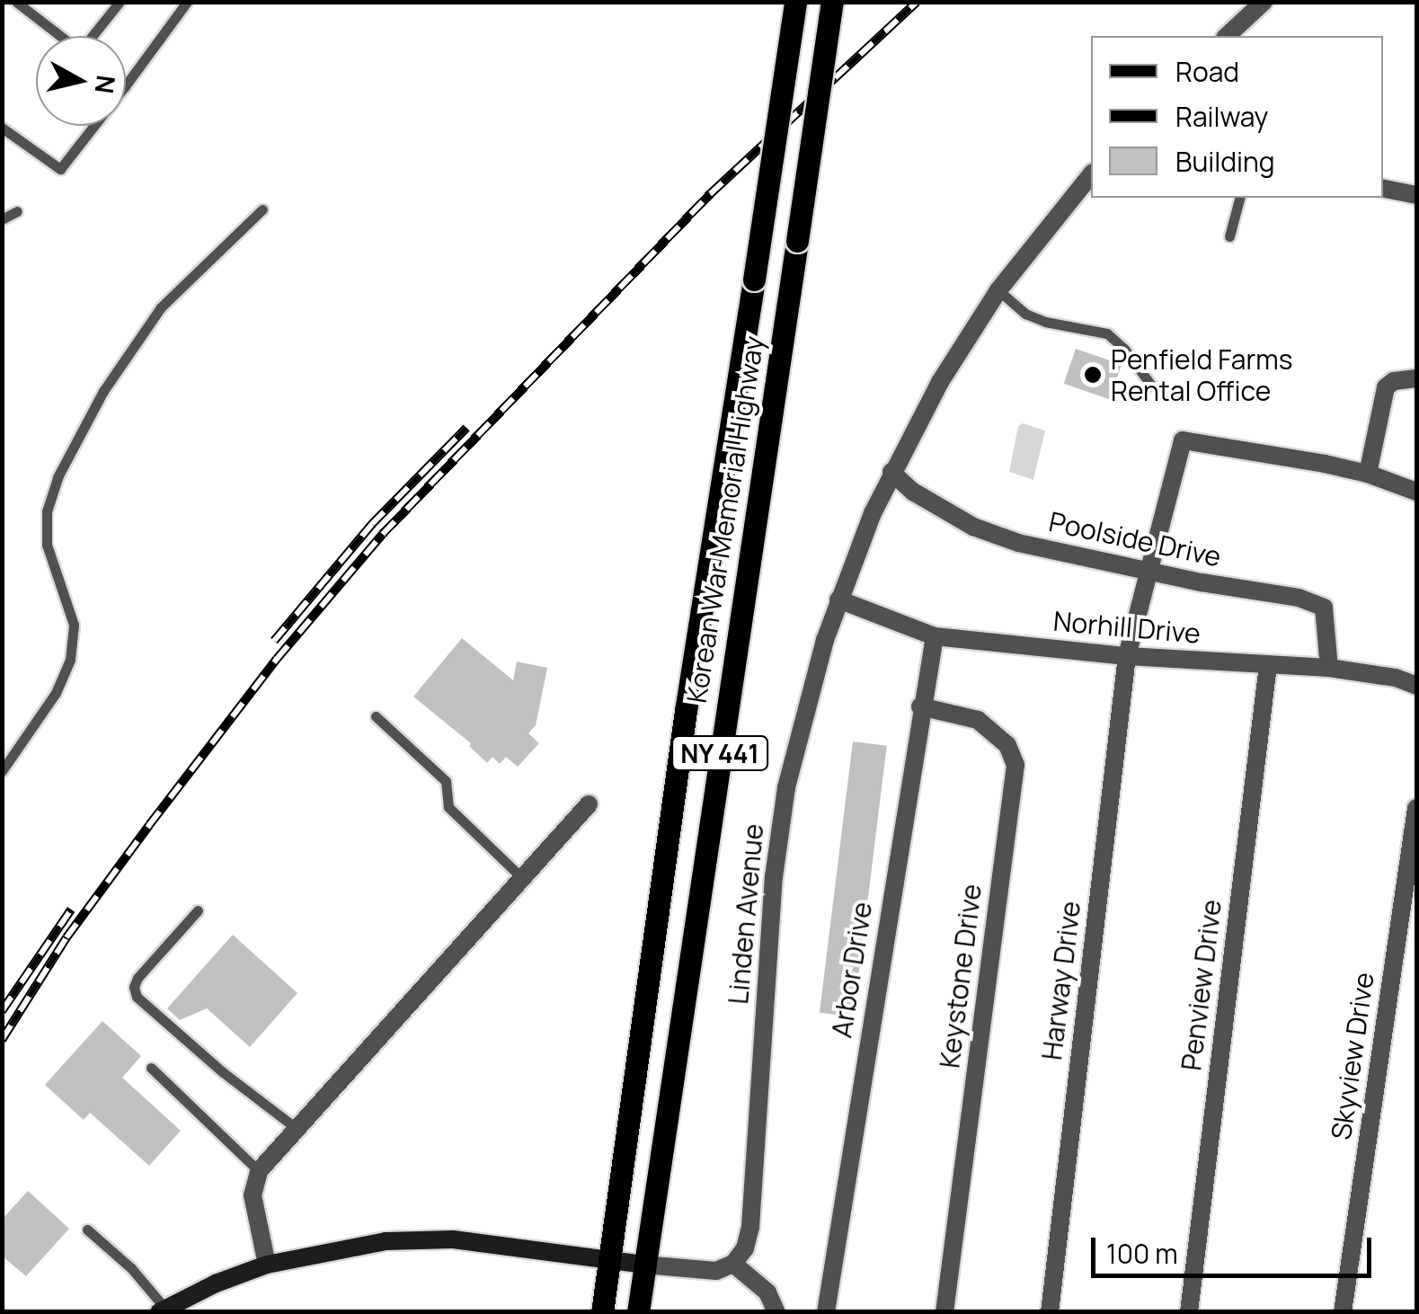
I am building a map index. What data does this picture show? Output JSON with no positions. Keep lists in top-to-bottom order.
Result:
{
  "streets": {
    "main road": ["Korean War Memorial Highway", "NY 441"],
    "street": [
      "Poolside Drive",
      "Norhill Drive",
      "Linden Avenue",
      "Arbor Drive",
      "Keystone Drive",
      "Harway Drive",
      "Penview Drive",
      "Skyview Drive"
    ]
  },
  "crossings": [
    ["Poolside Drive", "Norhill Drive"],
    ["Poolside Drive", "Linden Avenue"],
    ["Poolside Drive", "Harway Drive"],
    ["Norhill Drive", "Linden Avenue"],
    ["Norhill Drive", "Arbor Drive"],
    ["Norhill Drive", "Harway Drive"],
    ["Norhill Drive", "Penview Drive"],
    ["Arbor Drive", "Keystone Drive"]
  ],
  "places": ["Penfield Farms Rental Office"],
  "legend": ["Road", "Railway", "Building"],
  "scale_bar": "100 m",
  "north": "right"
}
